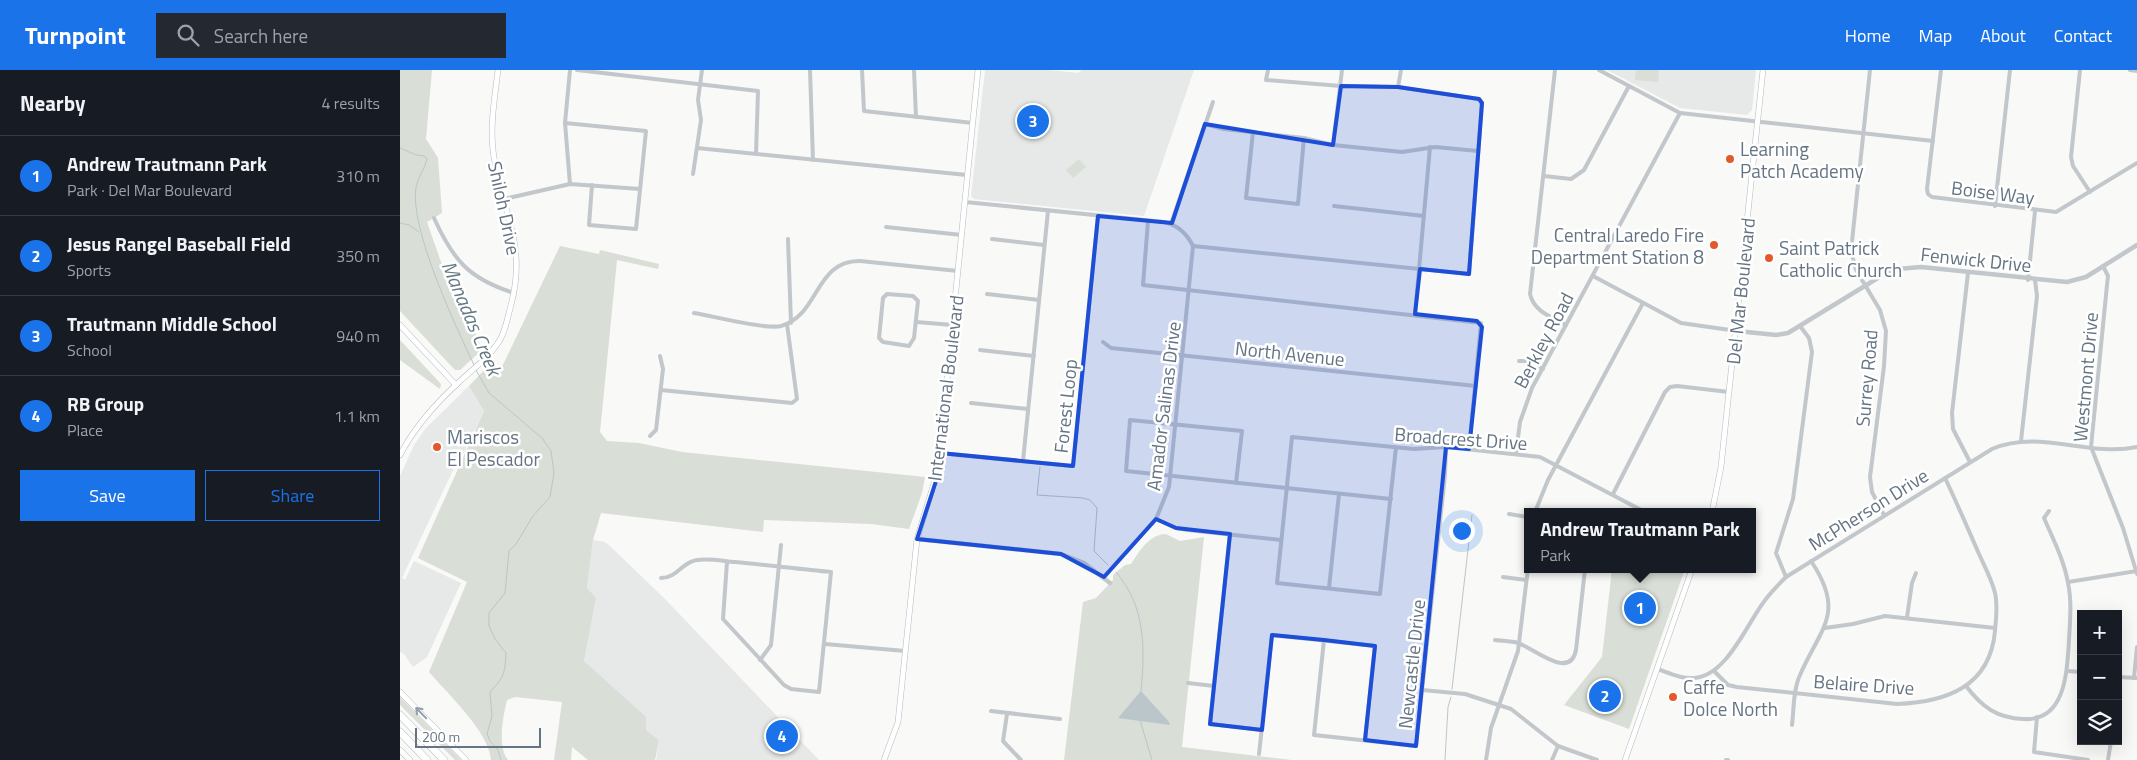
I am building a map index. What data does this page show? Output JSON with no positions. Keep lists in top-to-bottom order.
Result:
{
  "streets": {
    "main road": ["Shiloh Drive", "Del Mar Boulevard", "International Boulevard"],
    "street": [
      "Boise Way",
      "Fenwick Drive",
      "Berkley Road",
      "North Avenue",
      "Westmont Drive",
      "Surrey Road",
      "Forest Loop",
      "Amador Salinas Drive",
      "Broadcrest Drive",
      "McPherson Drive",
      "Newcastle Drive",
      "Belaire Drive"
    ]
  },
  "crossings": [
    ["Fenwick Drive", "Del Mar Boulevard"],
    ["Fenwick Drive", "Berkley Road"],
    ["Fenwick Drive", "Westmont Drive"],
    ["Fenwick Drive", "Surrey Road"],
    ["Berkley Road", "Broadcrest Drive"],
    ["North Avenue", "Amador Salinas Drive"],
    ["Westmont Drive", "McPherson Drive"],
    ["Surrey Road", "McPherson Drive"],
    ["International Boulevard", "Forest Loop"],
    ["Broadcrest Drive", "Newcastle Drive"],
    ["McPherson Drive", "Belaire Drive"]
  ],
  "water": ["Manadas Creek"],
  "places": [
    "Learning Patch Academy",
    "Central Laredo Fire Department Station 8",
    "Saint Patrick Catholic Church",
    "Mariscos El Pescador",
    "Caffe Dolce North"
  ],
  "scale_bar": "200 m",
  "page": {
    "header": "Turnpoint",
    "search": "Search here",
    "nav": [
      "Home",
      "Map",
      "About",
      "Contact"
    ],
    "heading": ["Nearby", "4 results"],
    "pins": [
      "3",
      "1",
      "2",
      "4"
    ],
    "list": [
      {
        "mark": "1",
        "name": "Andrew Trautmann Park",
        "note": "Park · Del Mar Boulevard",
        "value": "310 m"
      },
      {
        "mark": "2",
        "name": "Jesus Rangel Baseball Field",
        "note": "Sports",
        "value": "350 m"
      },
      {
        "mark": "3",
        "name": "Trautmann Middle School",
        "note": "School",
        "value": "940 m"
      },
      {
        "mark": "4",
        "name": "RB Group",
        "note": "Place",
        "value": "1.1 km"
      }
    ],
    "buttons": ["Save", "Share"],
    "popup": ["Andrew Trautmann Park", "Park"],
    "map_buttons": ["+", "−"],
    "scale": "200 m"
  }
}
